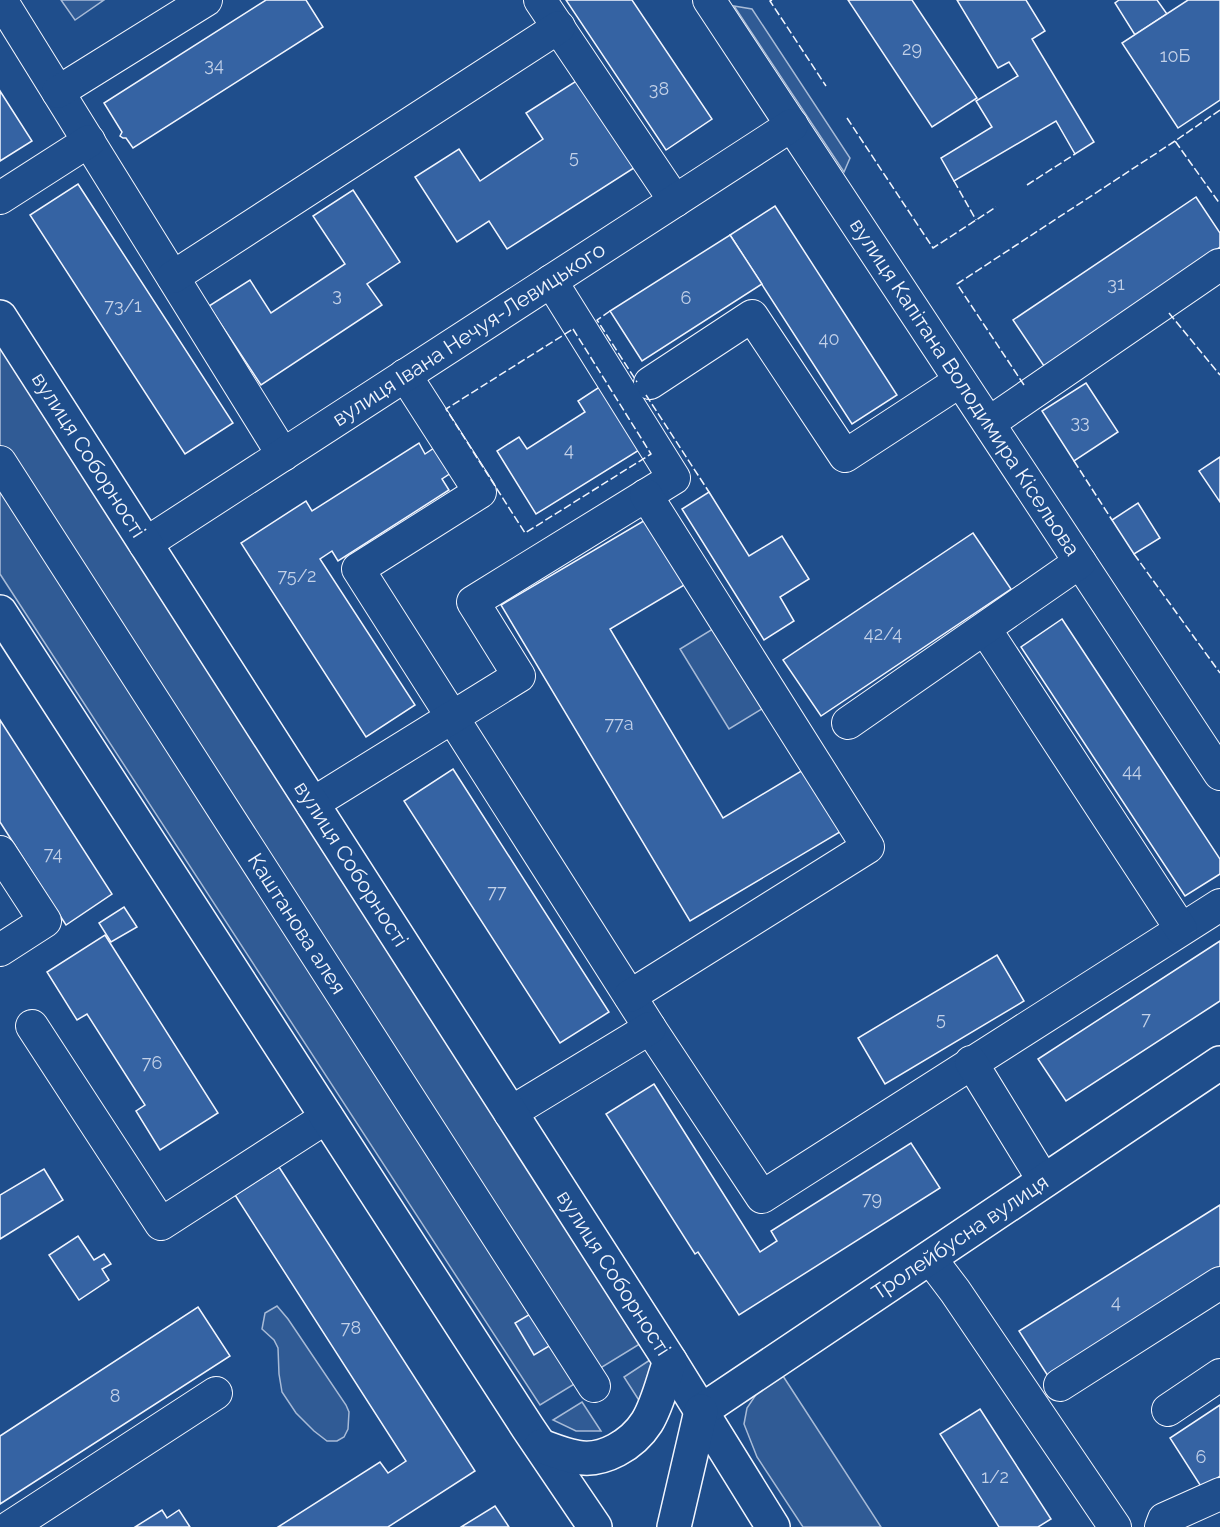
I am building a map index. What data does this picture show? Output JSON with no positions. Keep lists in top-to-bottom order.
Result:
{
  "streets": {
    "main road": ["вулиця Соборності", "Тролейбусна вулиця"],
    "street": ["вулиця Івана Нечуя-Левицького", "вулиця Капітана Володимира Кісельова", "Каштанова алея"]
  },
  "crossings": [
    ["вулиця Івана Нечуя-Левицького", "вулиця Капітана Володимира Кісельова"],
    ["вулиця Івана Нечуя-Левицького", "вулиця Соборності"],
    ["вулиця Соборності", "Тролейбусна вулиця"]
  ],
  "house_numbers": [
    "29",
    "10Б",
    "34",
    "38",
    "5",
    "31",
    "3",
    "6",
    "73/1",
    "40",
    "33",
    "4",
    "75/2",
    "42/4",
    "77а",
    "44",
    "74",
    "77",
    "5",
    "7",
    "76",
    "79",
    "4",
    "78",
    "8",
    "6",
    "1/2"
  ]
}
